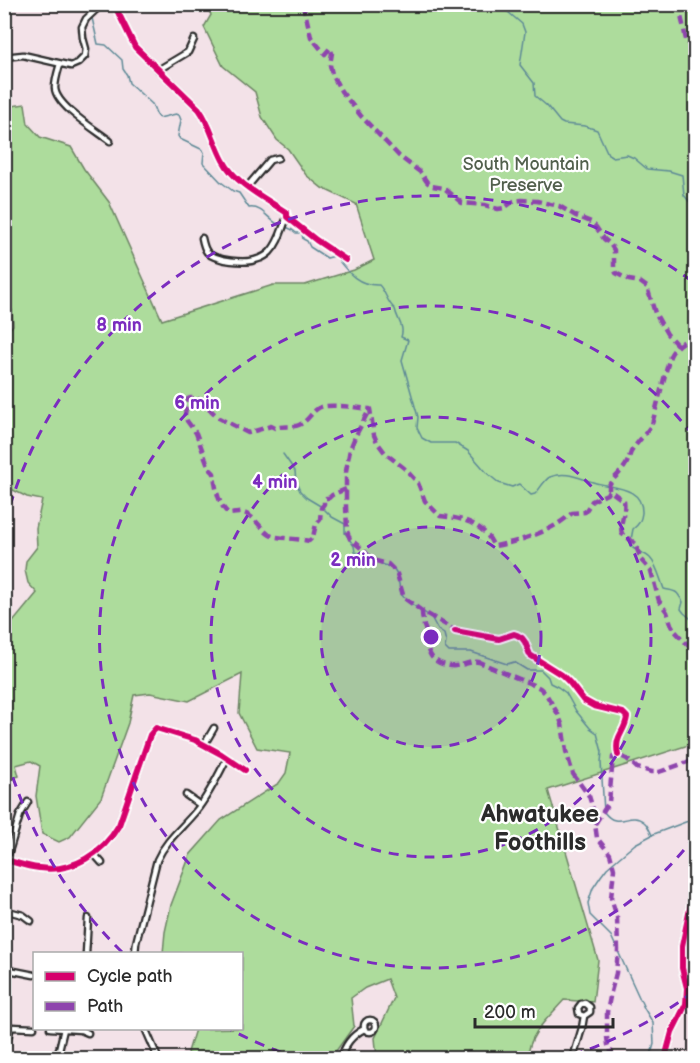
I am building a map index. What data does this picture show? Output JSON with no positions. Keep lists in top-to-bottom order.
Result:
{
  "districts": ["Ahwatukee Foothills"],
  "parks": ["South Mountain Preserve"],
  "legend": ["Cycle path", "Path"],
  "scale_bar": "200 m",
  "rings": [
    "8 min",
    "6 min",
    "4 min",
    "2 min"
  ]
}
